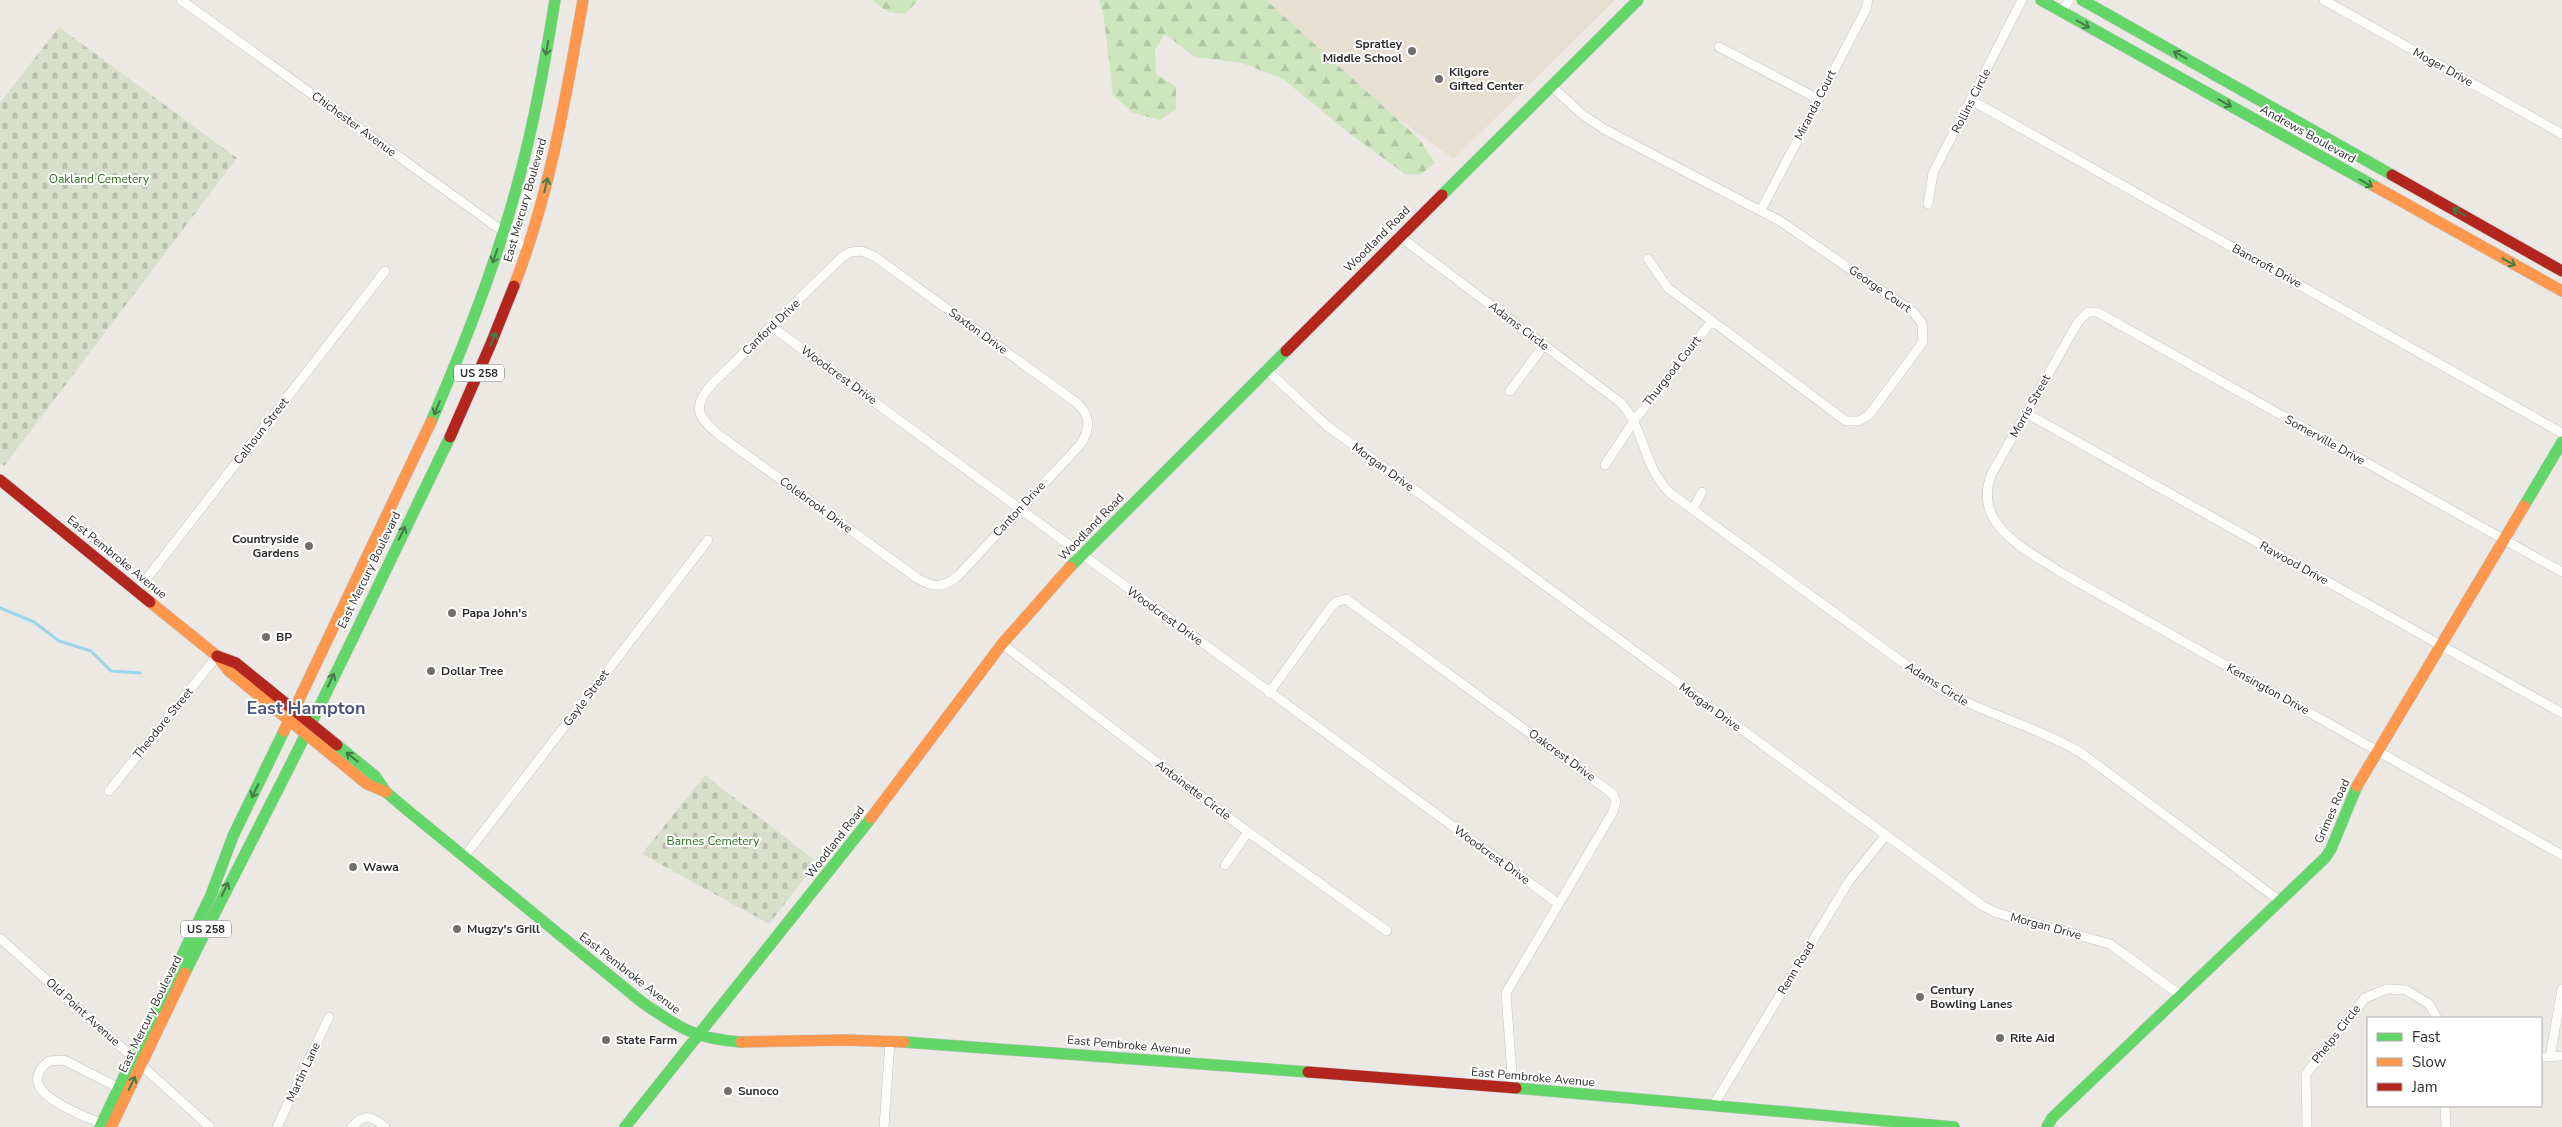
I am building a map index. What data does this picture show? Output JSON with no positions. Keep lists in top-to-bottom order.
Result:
{
  "streets": {
    "main road": [
      "Andrews Boulevard",
      "East Mercury Boulevard",
      "Woodland Road",
      "US 258",
      "East Pembroke Avenue",
      "Grimes Road"
    ],
    "street": [
      "Moger Drive",
      "Rollins Circle",
      "Miranda Court",
      "Chichester Avenue",
      "Bancroft Drive",
      "George Court",
      "Adams Circle",
      "Canford Drive",
      "Saxton Drive",
      "Thurgood Court",
      "Woodcrest Drive",
      "Morris Street",
      "Calhoun Street",
      "Somerville Drive",
      "Morgan Drive",
      "Colebrook Drive",
      "Canton Drive",
      "Rawood Drive",
      "Kensington Drive",
      "Gayle Street",
      "Theodore Street",
      "Oakcrest Drive",
      "Antoinette Circle",
      "Renn Road",
      "Old Point Avenue",
      "Phelps Circle",
      "Martin Lane"
    ]
  },
  "crossings": [
    ["Rollins Circle", "Bancroft Drive"],
    ["Miranda Court", "George Court"],
    ["Chichester Avenue", "East Mercury Boulevard"],
    ["East Mercury Boulevard", "East Pembroke Avenue"],
    ["East Mercury Boulevard", "Old Point Avenue"],
    ["Woodland Road", "George Court"],
    ["Woodland Road", "Adams Circle"],
    ["Woodland Road", "Woodcrest Drive"],
    ["Woodland Road", "Morgan Drive"],
    ["Woodland Road", "East Pembroke Avenue"],
    ["Woodland Road", "Antoinette Circle"],
    ["George Court", "Thurgood Court"],
    ["Adams Circle", "Thurgood Court"],
    ["Adams Circle", "Grimes Road"],
    ["Canford Drive", "Saxton Drive"],
    ["Canford Drive", "Woodcrest Drive"],
    ["Canford Drive", "Colebrook Drive"],
    ["Saxton Drive", "Canton Drive"],
    ["Woodcrest Drive", "Canton Drive"],
    ["Woodcrest Drive", "Oakcrest Drive"],
    ["Morris Street", "Somerville Drive"],
    ["Morris Street", "Rawood Drive"],
    ["Morris Street", "Kensington Drive"],
    ["Calhoun Street", "East Pembroke Avenue"],
    ["Somerville Drive", "Grimes Road"],
    ["Morgan Drive", "Grimes Road"],
    ["Morgan Drive", "Renn Road"],
    ["Colebrook Drive", "Canton Drive"],
    ["East Pembroke Avenue", "Gayle Street"],
    ["East Pembroke Avenue", "Theodore Street"],
    ["East Pembroke Avenue", "Oakcrest Drive"],
    ["East Pembroke Avenue", "Renn Road"],
    ["Rawood Drive", "Grimes Road"],
    ["Kensington Drive", "Grimes Road"]
  ],
  "districts": ["East Hampton"],
  "parks": ["Oakland Cemetery", "Barnes Cemetery"],
  "places": [
    "Spratley Middle School",
    "Kilgore Gifted Center",
    "Countryside Gardens",
    "Papa John's",
    "BP",
    "Dollar Tree",
    "Wawa",
    "Mugzy's Grill",
    "Century Bowling Lanes",
    "Rite Aid",
    "State Farm",
    "Sunoco"
  ],
  "legend": ["Fast", "Slow", "Jam"]
}
